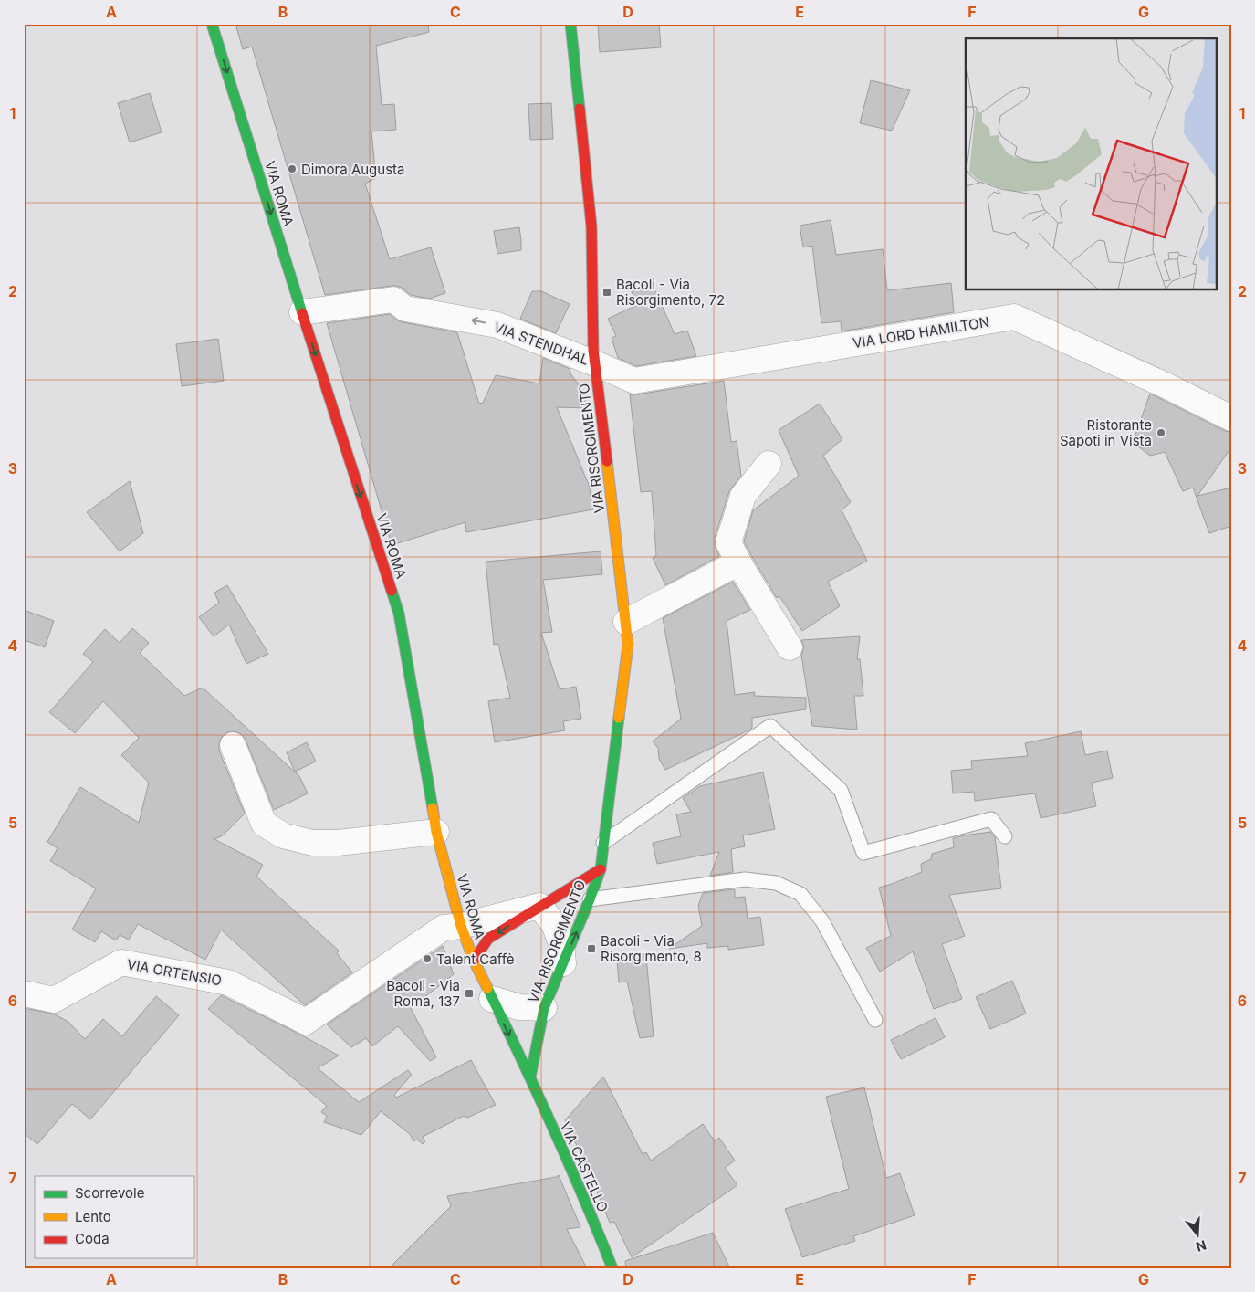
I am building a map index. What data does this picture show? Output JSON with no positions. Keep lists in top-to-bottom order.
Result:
{
  "streets": {
    "main road": ["VIA ROMA", "VIA RISORGIMENTO", "VIA CASTELLO"],
    "street": ["VIA LORD HAMILTON", "VIA STENDHAL", "VIA ORTENSIO"]
  },
  "crossings": [
    ["VIA ROMA", "VIA STENDHAL"],
    ["VIA ROMA", "VIA RISORGIMENTO"],
    ["VIA ROMA", "VIA ORTENSIO"],
    ["VIA ROMA", "VIA CASTELLO"],
    ["VIA LORD HAMILTON", "VIA STENDHAL"],
    ["VIA LORD HAMILTON", "VIA RISORGIMENTO"],
    ["VIA STENDHAL", "VIA RISORGIMENTO"],
    ["VIA RISORGIMENTO", "VIA CASTELLO"]
  ],
  "one_way": ["VIA ROMA", "VIA STENDHAL"],
  "places": {
    "other": ["Dimora Augusta", "Ristorante Sapoti in Vista", "Talent Caffè"],
    "transit": ["Bacoli - Via Risorgimento, 72", "Bacoli - Via Risorgimento, 8", "Bacoli - Via Roma, 137"]
  },
  "legend": ["Scorrevole", "Lento", "Coda"],
  "north": "bottom",
  "grid": {
    "columns": [
      "A",
      "B",
      "C",
      "D",
      "E",
      "F",
      "G"
    ],
    "rows": [
      "1",
      "2",
      "3",
      "4",
      "5",
      "6",
      "7"
    ]
  }
}
